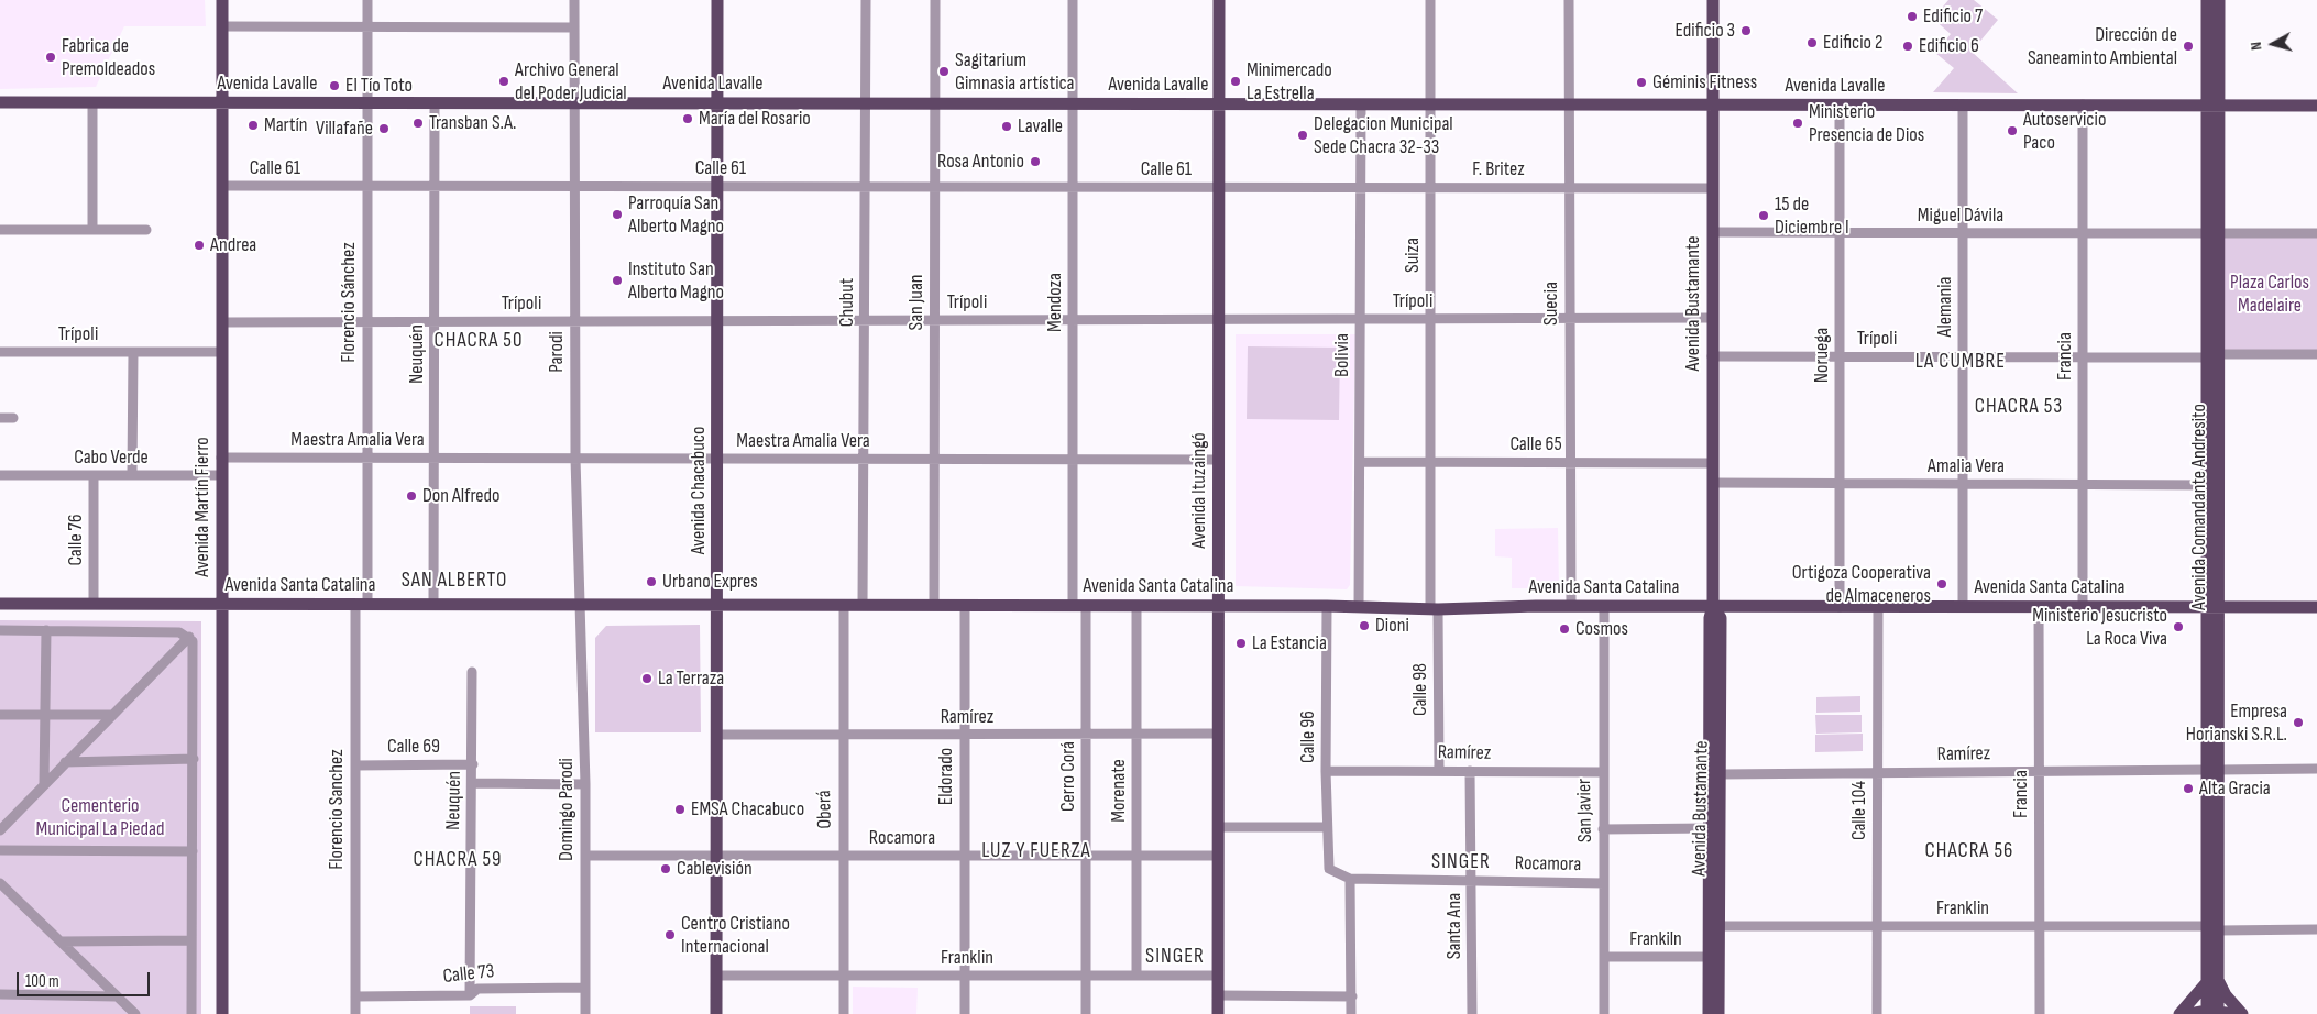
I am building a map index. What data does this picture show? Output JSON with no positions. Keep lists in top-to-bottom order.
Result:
{
  "streets": {
    "main road": [
      "Avenida Lavalle",
      "Avenida Bustamante",
      "Avenida Chacabuco",
      "Avenida Ituzaingó",
      "Avenida Martín Fierro",
      "Avenida Comandante Andresito",
      "Avenida Santa Catalina"
    ],
    "street": [
      "Calle 61",
      "F. Britez",
      "Miguel Dávila",
      "Suiza",
      "Trípoli",
      "Florencio Sánchez",
      "Chubut",
      "San Juan",
      "Mendoza",
      "Suecia",
      "Alemania",
      "Parodi",
      "Neuquén",
      "Bolivia",
      "Noruega",
      "Francia",
      "Maestra Amalia Vera",
      "Calle 65",
      "Cabo Verde",
      "Amalia Vera",
      "Calle 76",
      "Calle 98",
      "Ramírez",
      "Calle 96",
      "Calle 69",
      "Eldorado",
      "Cerro Corá",
      "Morenate",
      "Florencio Sanchez",
      "Domingo Parodi",
      "Oberá",
      "San Javier",
      "Calle 104",
      "Rocamora",
      "Franklin",
      "Santa Ana",
      "Frankiln",
      "Calle 73"
    ]
  },
  "crossings": [
    ["Avenida Lavalle", "Suiza"],
    ["Avenida Lavalle", "Florencio Sánchez"],
    ["Avenida Lavalle", "Chubut"],
    ["Avenida Lavalle", "San Juan"],
    ["Avenida Lavalle", "Mendoza"],
    ["Avenida Lavalle", "Suecia"],
    ["Avenida Lavalle", "Avenida Bustamante"],
    ["Avenida Lavalle", "Alemania"],
    ["Avenida Lavalle", "Parodi"],
    ["Avenida Lavalle", "Neuquén"],
    ["Avenida Lavalle", "Bolivia"],
    ["Avenida Lavalle", "Noruega"],
    ["Avenida Lavalle", "Francia"],
    ["Avenida Lavalle", "Avenida Chacabuco"],
    ["Avenida Lavalle", "Avenida Ituzaingó"],
    ["Avenida Lavalle", "Avenida Martín Fierro"],
    ["Avenida Lavalle", "Avenida Comandante Andresito"],
    ["Calle 61", "F. Britez"],
    ["Calle 61", "Florencio Sánchez"],
    ["Calle 61", "Chubut"],
    ["Calle 61", "San Juan"],
    ["Calle 61", "Mendoza"],
    ["Calle 61", "Parodi"],
    ["Calle 61", "Neuquén"],
    ["Calle 61", "Avenida Chacabuco"],
    ["Calle 61", "Avenida Ituzaingó"],
    ["Calle 61", "Avenida Martín Fierro"],
    ["F. Britez", "Suiza"],
    ["F. Britez", "Suecia"],
    ["F. Britez", "Avenida Bustamante"],
    ["F. Britez", "Bolivia"],
    ["F. Britez", "Avenida Ituzaingó"],
    ["Miguel Dávila", "Avenida Bustamante"],
    ["Miguel Dávila", "Alemania"],
    ["Miguel Dávila", "Noruega"],
    ["Miguel Dávila", "Francia"],
    ["Miguel Dávila", "Avenida Comandante Andresito"],
    ["Suiza", "Trípoli"],
    ["Suiza", "Calle 65"],
    ["Suiza", "Avenida Santa Catalina"],
    ["Suiza", "Calle 98"],
    ["Trípoli", "Florencio Sánchez"],
    ["Trípoli", "Chubut"],
    ["Trípoli", "San Juan"],
    ["Trípoli", "Mendoza"],
    ["Trípoli", "Suecia"],
    ["Trípoli", "Avenida Bustamante"],
    ["Trípoli", "Alemania"],
    ["Trípoli", "Parodi"],
    ["Trípoli", "Neuquén"],
    ["Trípoli", "Bolivia"],
    ["Trípoli", "Noruega"],
    ["Trípoli", "Francia"],
    ["Trípoli", "Avenida Chacabuco"],
    ["Trípoli", "Avenida Ituzaingó"],
    ["Trípoli", "Avenida Martín Fierro"],
    ["Trípoli", "Avenida Comandante Andresito"],
    ["Florencio Sánchez", "Maestra Amalia Vera"],
    ["Florencio Sánchez", "Avenida Santa Catalina"],
    ["Florencio Sánchez", "Florencio Sanchez"],
    ["Chubut", "Maestra Amalia Vera"],
    ["Chubut", "Avenida Santa Catalina"],
    ["San Juan", "Maestra Amalia Vera"],
    ["San Juan", "Avenida Santa Catalina"],
    ["Mendoza", "Maestra Amalia Vera"],
    ["Mendoza", "Avenida Santa Catalina"],
    ["Suecia", "Calle 65"],
    ["Suecia", "Avenida Santa Catalina"],
    ["Avenida Bustamante", "Calle 65"],
    ["Avenida Bustamante", "Amalia Vera"],
    ["Avenida Bustamante", "Avenida Santa Catalina"],
    ["Avenida Bustamante", "Ramírez"],
    ["Avenida Bustamante", "Franklin"],
    ["Avenida Bustamante", "Frankiln"],
    ["Alemania", "Amalia Vera"],
    ["Alemania", "Avenida Santa Catalina"],
    ["Parodi", "Maestra Amalia Vera"],
    ["Parodi", "Avenida Santa Catalina"],
    ["Parodi", "Domingo Parodi"],
    ["Neuquén", "Maestra Amalia Vera"],
    ["Neuquén", "Avenida Santa Catalina"],
    ["Neuquén", "Calle 69"],
    ["Neuquén", "Calle 73"],
    ["Bolivia", "Calle 65"],
    ["Bolivia", "Avenida Santa Catalina"],
    ["Noruega", "Amalia Vera"],
    ["Noruega", "Avenida Santa Catalina"],
    ["Francia", "Amalia Vera"],
    ["Francia", "Avenida Santa Catalina"],
    ["Francia", "Ramírez"],
    ["Francia", "Franklin"],
    ["Maestra Amalia Vera", "Avenida Chacabuco"],
    ["Maestra Amalia Vera", "Avenida Ituzaingó"],
    ["Maestra Amalia Vera", "Avenida Martín Fierro"],
    ["Cabo Verde", "Avenida Martín Fierro"],
    ["Cabo Verde", "Calle 76"],
    ["Amalia Vera", "Avenida Comandante Andresito"],
    ["Avenida Chacabuco", "Avenida Santa Catalina"],
    ["Avenida Chacabuco", "Ramírez"],
    ["Avenida Chacabuco", "Rocamora"],
    ["Avenida Chacabuco", "Franklin"],
    ["Avenida Ituzaingó", "Avenida Santa Catalina"],
    ["Avenida Ituzaingó", "Ramírez"],
    ["Avenida Ituzaingó", "Rocamora"],
    ["Avenida Ituzaingó", "Franklin"],
    ["Avenida Martín Fierro", "Avenida Santa Catalina"],
    ["Avenida Comandante Andresito", "Avenida Santa Catalina"],
    ["Avenida Comandante Andresito", "Ramírez"],
    ["Avenida Comandante Andresito", "Franklin"],
    ["Calle 76", "Avenida Santa Catalina"],
    ["Avenida Santa Catalina", "Calle 98"],
    ["Avenida Santa Catalina", "Calle 96"],
    ["Avenida Santa Catalina", "Eldorado"],
    ["Avenida Santa Catalina", "Cerro Corá"],
    ["Avenida Santa Catalina", "Morenate"],
    ["Avenida Santa Catalina", "Florencio Sanchez"],
    ["Avenida Santa Catalina", "Domingo Parodi"],
    ["Avenida Santa Catalina", "Oberá"],
    ["Avenida Santa Catalina", "San Javier"],
    ["Avenida Santa Catalina", "Calle 104"],
    ["Calle 98", "Ramírez"],
    ["Ramírez", "Calle 96"],
    ["Ramírez", "Eldorado"],
    ["Ramírez", "Cerro Corá"],
    ["Ramírez", "Morenate"],
    ["Ramírez", "Oberá"],
    ["Ramírez", "San Javier"],
    ["Ramírez", "Calle 104"],
    ["Ramírez", "Santa Ana"],
    ["Calle 96", "Rocamora"],
    ["Calle 69", "Florencio Sanchez"],
    ["Eldorado", "Rocamora"],
    ["Eldorado", "Franklin"],
    ["Cerro Corá", "Rocamora"],
    ["Cerro Corá", "Franklin"],
    ["Morenate", "Rocamora"],
    ["Morenate", "Franklin"],
    ["Florencio Sanchez", "Calle 73"],
    ["Domingo Parodi", "Rocamora"],
    ["Domingo Parodi", "Calle 73"],
    ["Oberá", "Rocamora"],
    ["Oberá", "Franklin"],
    ["San Javier", "Rocamora"],
    ["San Javier", "Frankiln"],
    ["Calle 104", "Franklin"],
    ["Rocamora", "Santa Ana"]
  ],
  "districts": [
    "CHACRA 50",
    "LA CUMBRE",
    "CHACRA 53",
    "SAN ALBERTO",
    "LUZ Y FUERZA",
    "CHACRA 56",
    "CHACRA 59",
    "SINGER",
    "SINGER"
  ],
  "parks": ["Plaza Carlos Madelaire", "Cementerio Municipal La Piedad"],
  "places": [
    "Edificio 7",
    "Edificio 3",
    "Edificio 2",
    "Edificio 6",
    "Dirección de Saneaminto Ambiental",
    "Fabrica de Premoldeados",
    "Sagitarium Gimnasia artística",
    "Archivo General del Poder Judicial",
    "Minimercado La Estrella",
    "Géminis Fitness",
    "El Tío Toto",
    "María del Rosario",
    "Transban S.A.",
    "Ministerio Presencia de Dios",
    "Martín",
    "Lavalle",
    "Villafañe",
    "Autoservicio Paco",
    "Delegacion Municipal Sede Chacra 32-33",
    "Rosa Antonio",
    "Parroquía San Alberto Magno",
    "15 de Diciembre I",
    "Andrea",
    "Instituto San Alberto Magno",
    "Don Alfredo",
    "Urbano Expres",
    "Ortigoza Cooperativa de Almaceneros",
    "Dioni",
    "Ministerio Jesucristo La Roca Viva",
    "Cosmos",
    "La Estancia",
    "La Terraza",
    "Empresa Horianski S.R.L.",
    "Alta Gracia",
    "EMSA Chacabuco",
    "Cablevisión",
    "Centro Cristiano Internacional"
  ],
  "scale_bar": "100 m",
  "north": "left"
}
